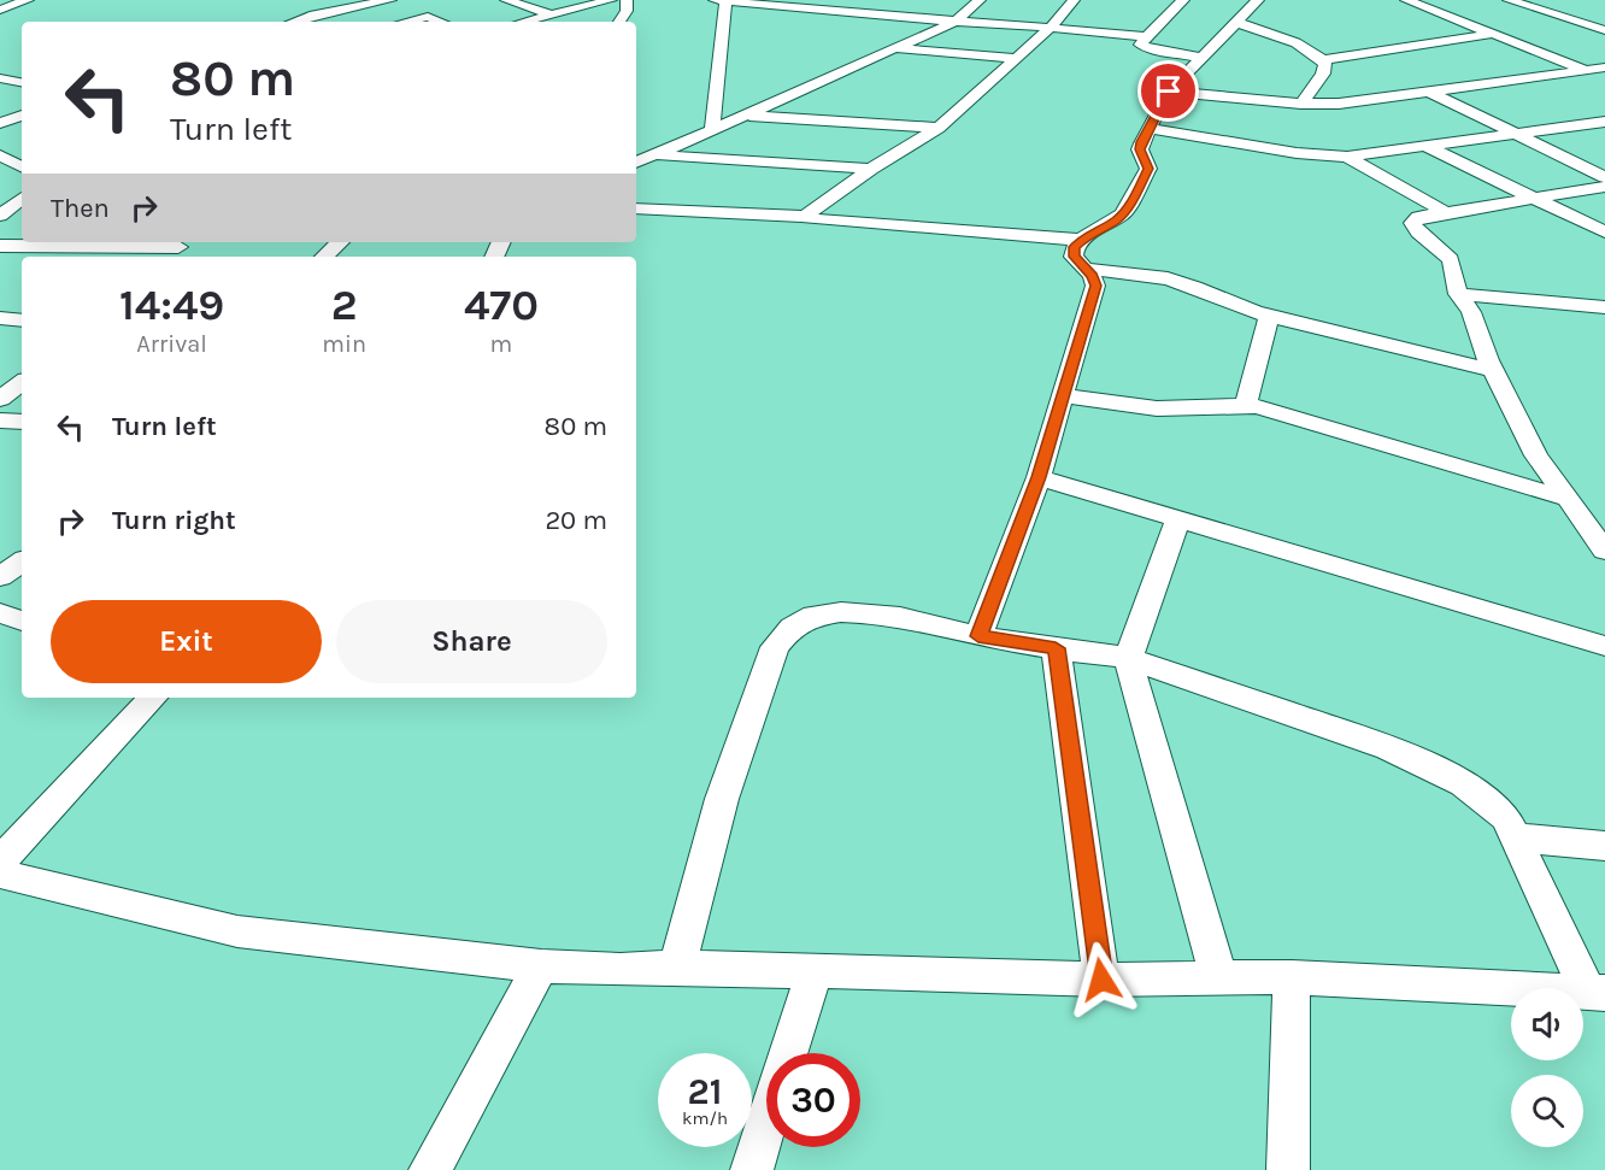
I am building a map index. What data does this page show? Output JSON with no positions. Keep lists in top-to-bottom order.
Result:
{
  "page": {
    "turn": ["80 m", "Turn left"],
    "then": "Then",
    "eta": [
      "14:49",
      "Arrival",
      "2",
      "min",
      "470",
      "m"
    ],
    "list": [
      {
        "name": "Turn left",
        "value": "80 m"
      },
      {
        "name": "Turn right",
        "value": "20 m"
      }
    ],
    "buttons": ["Exit", "Share"],
    "speed": "21 km/h",
    "limit": "30"
  }
}
